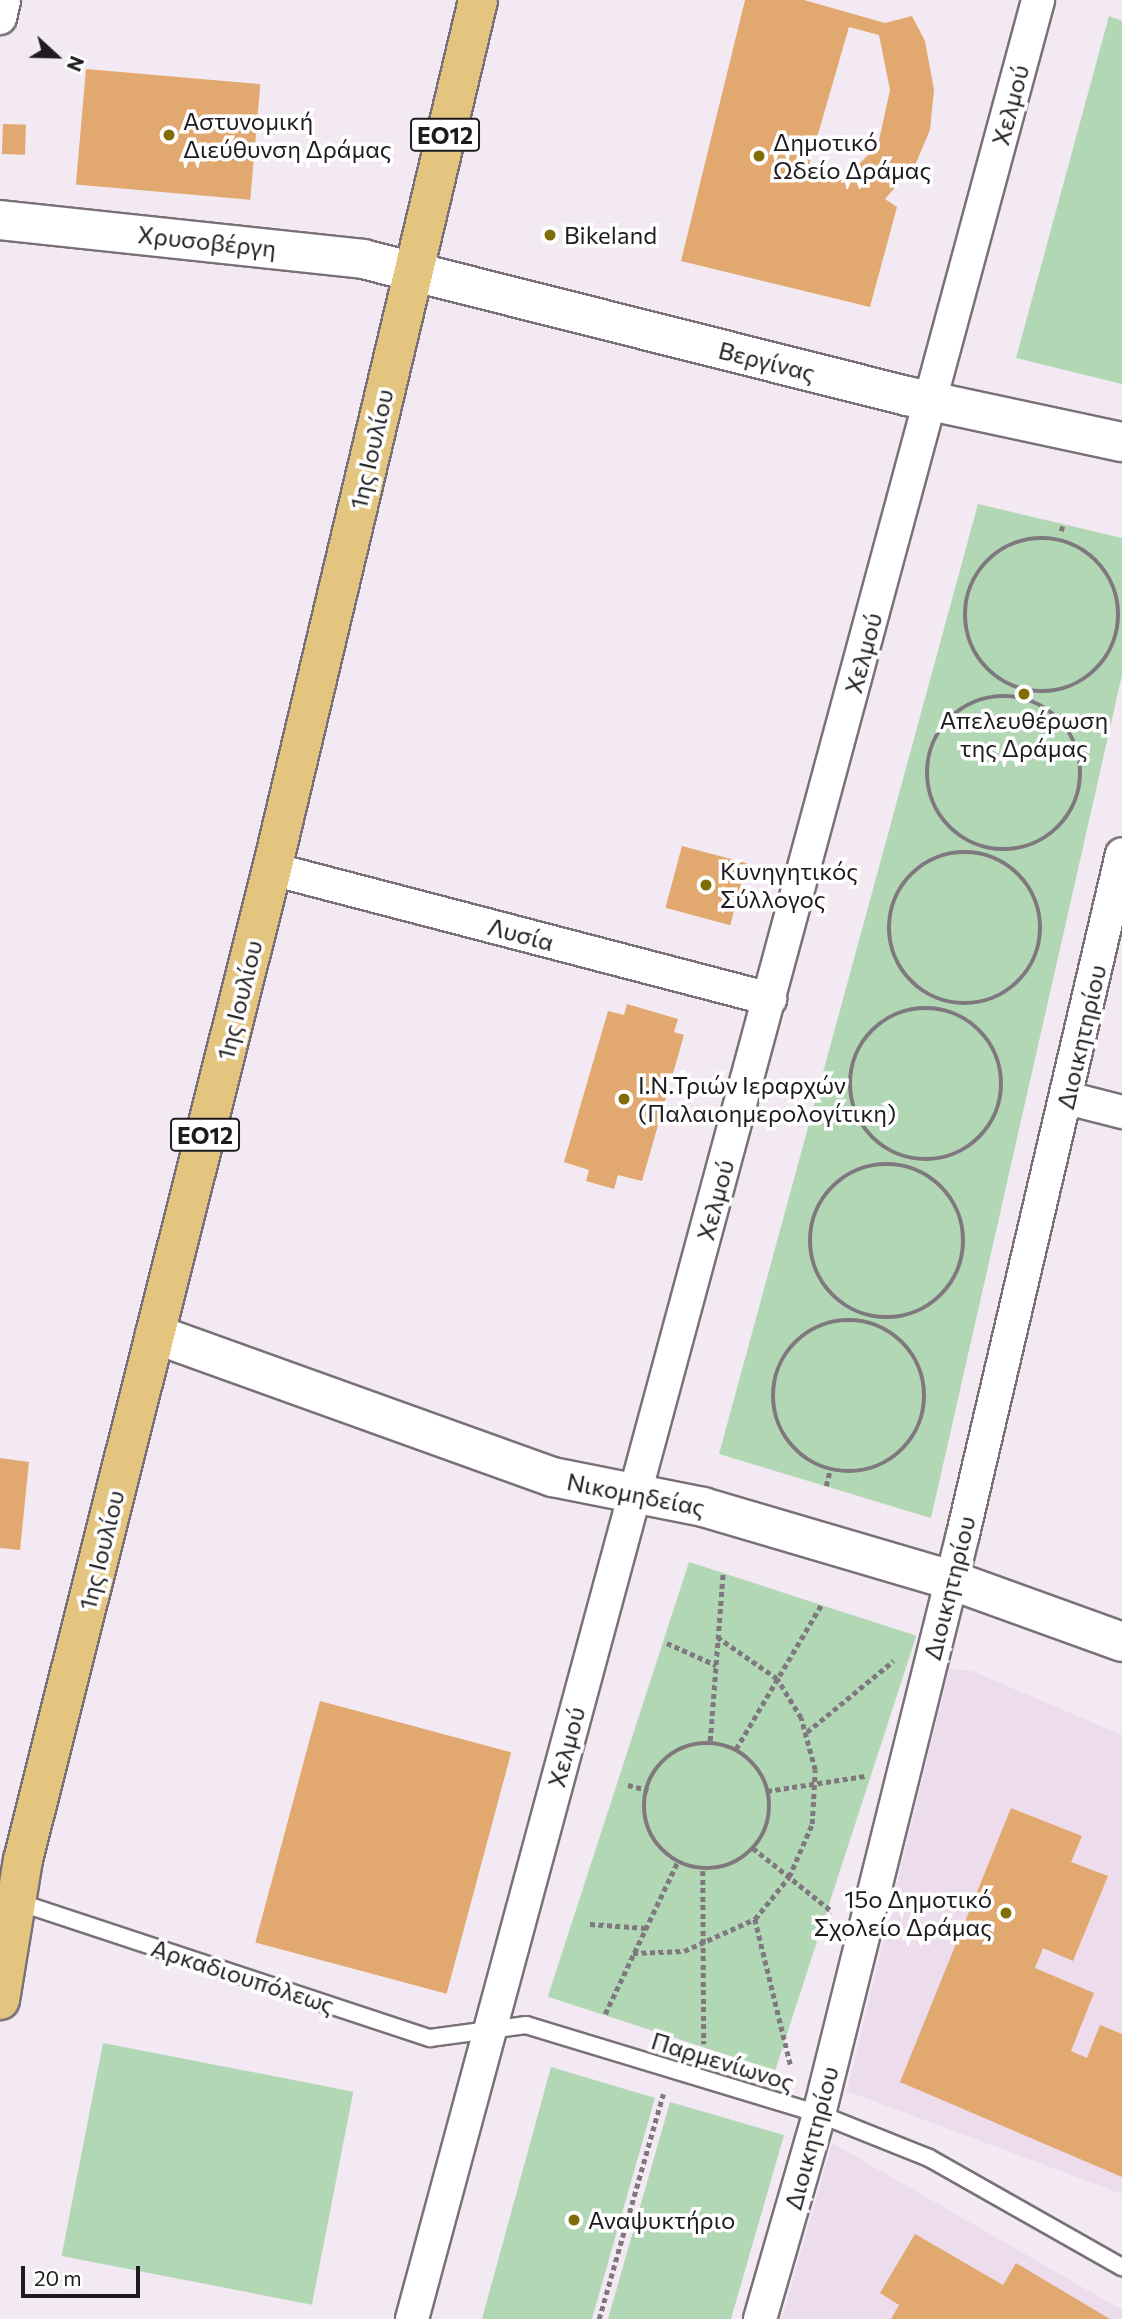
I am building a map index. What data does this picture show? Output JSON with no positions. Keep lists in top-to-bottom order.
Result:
{
  "streets": {
    "main road": [
      "ΕΟ12",
      "Χρυσοβέργη",
      "Βεργίνας",
      "1ης Ιουλίου",
      "Νικομηδείας"
    ],
    "street": ["Χελμού", "Λυσία", "Διοικητηρίου"],
    "lane": ["Αρκαδιουπόλεως", "Παρμενίωνος"]
  },
  "crossings": [
    ["Χελμού", "Βεργίνας"],
    ["Χελμού", "Λυσία"],
    ["Χελμού", "Νικομηδείας"],
    ["Χελμού", "Αρκαδιουπόλεως"],
    ["Χελμού", "Παρμενίωνος"],
    ["Χρυσοβέργη", "Βεργίνας"],
    ["Χρυσοβέργη", "1ης Ιουλίου"],
    ["Βεργίνας", "1ης Ιουλίου"],
    ["1ης Ιουλίου", "Λυσία"],
    ["1ης Ιουλίου", "Νικομηδείας"],
    ["1ης Ιουλίου", "Αρκαδιουπόλεως"],
    ["Διοικητηρίου", "Νικομηδείας"],
    ["Διοικητηρίου", "Παρμενίωνος"],
    ["Αρκαδιουπόλεως", "Παρμενίωνος"]
  ],
  "places": [
    "Αστυνομική Διεύθυνση Δράμας",
    "Δημοτικό Ωδείο Δράμας",
    "Bikeland",
    "Απελευθέρωση της Δράμας",
    "Κυνηγητικός Σύλλογος",
    "Ι.Ν.Τριών Ιεραρχών (Παλαιοημερολογίτικη)",
    "15ο Δημοτικό Σχολείο Δράμας",
    "Αναψυκτήριο"
  ],
  "scale_bar": "20 m",
  "north": "right"
}
